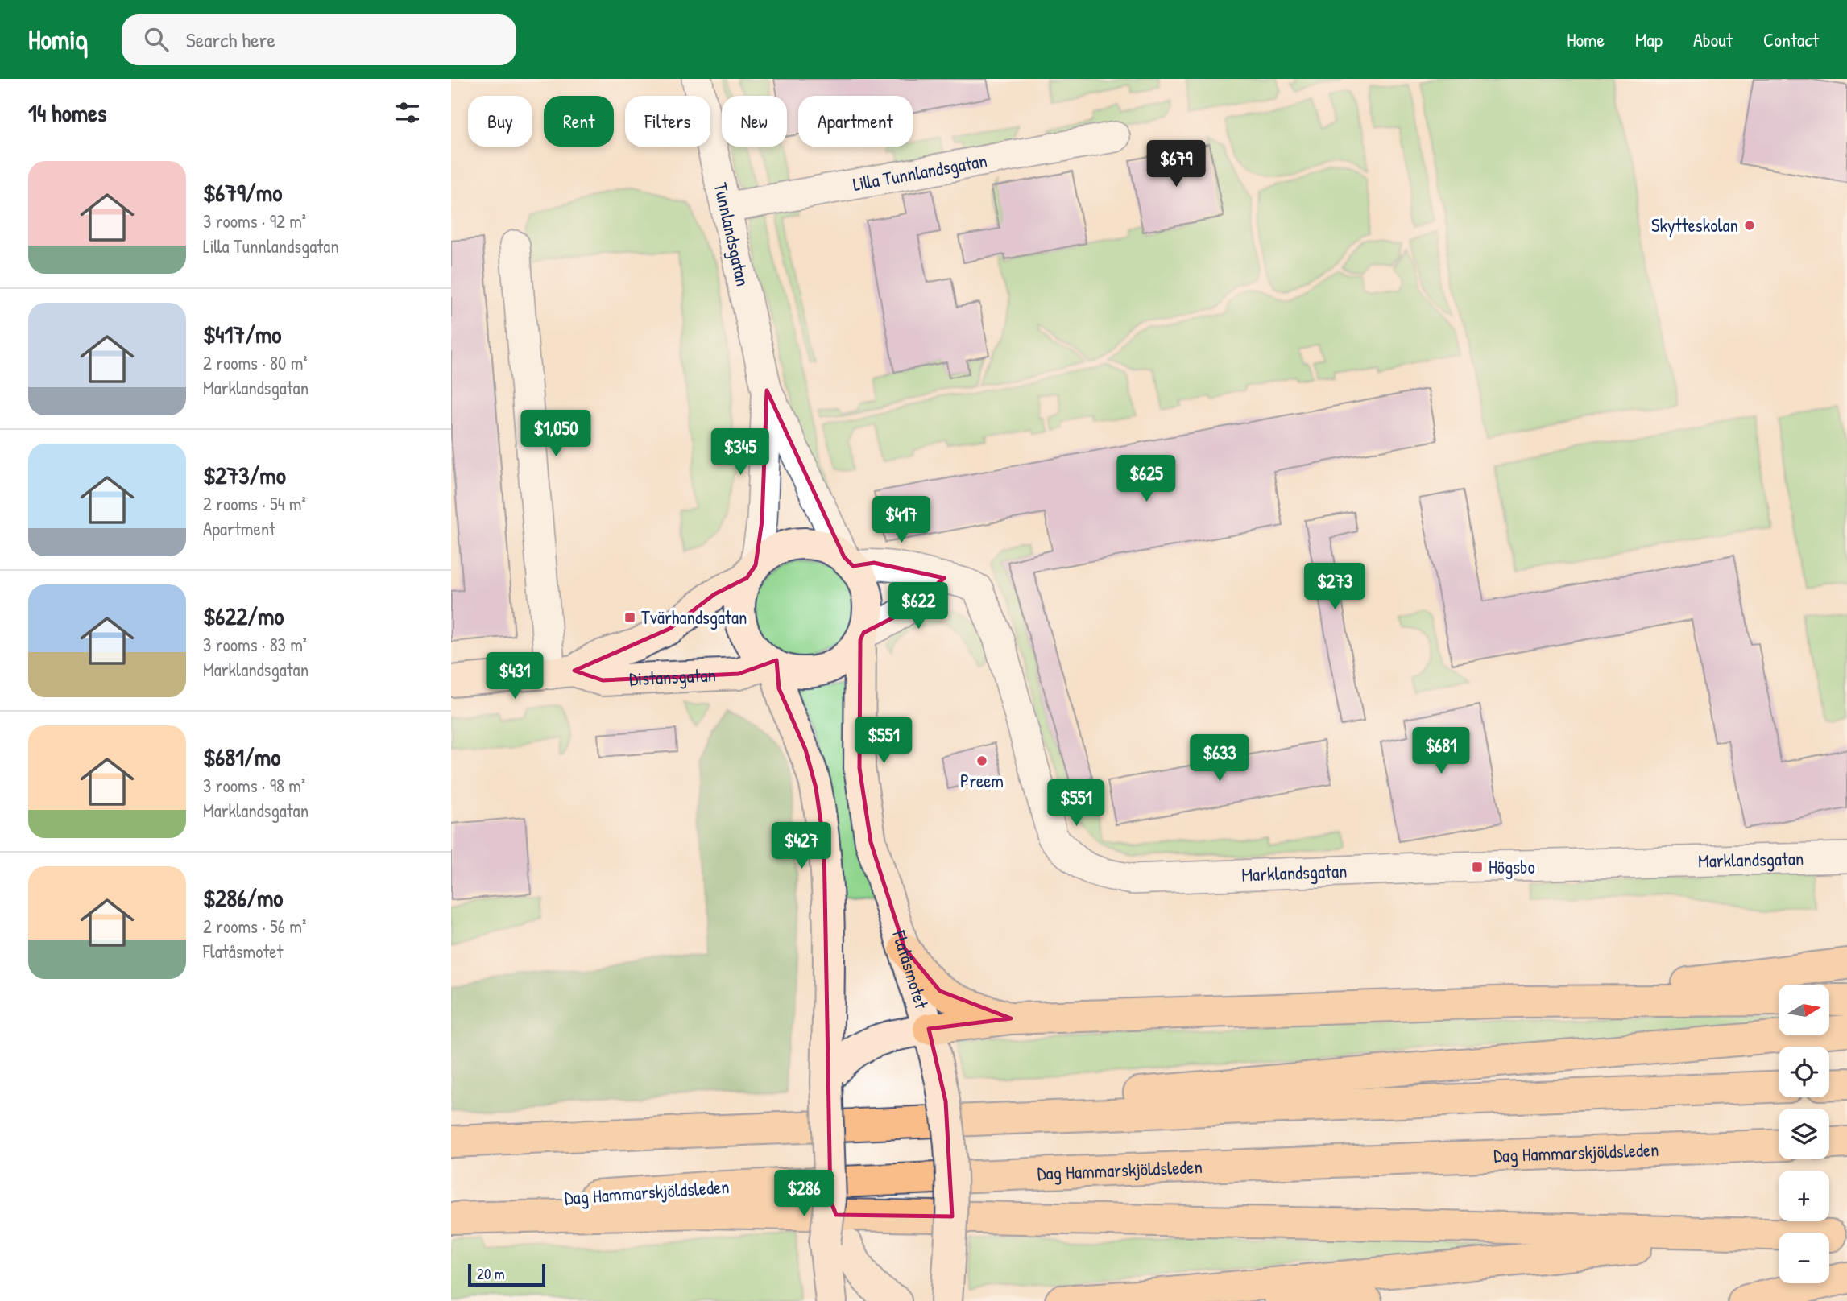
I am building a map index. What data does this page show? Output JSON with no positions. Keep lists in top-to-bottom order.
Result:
{
  "streets": {
    "main road": ["Dag Hammarskjöldsleden"],
    "street": [
      "Lilla Tunnlandsgatan",
      "Tunnlandsgatan",
      "Distansgatan",
      "Marklandsgatan",
      "Flatåsmotet"
    ]
  },
  "crossings": [
    ["Lilla Tunnlandsgatan", "Tunnlandsgatan"],
    ["Tunnlandsgatan", "Distansgatan"],
    ["Tunnlandsgatan", "Marklandsgatan"],
    ["Tunnlandsgatan", "Flatåsmotet"],
    ["Distansgatan", "Marklandsgatan"],
    ["Distansgatan", "Flatåsmotet"],
    ["Marklandsgatan", "Flatåsmotet"]
  ],
  "places": {
    "other": ["Skytteskolan", "Preem"],
    "transit": ["Tvärhandsgatan", "Högsbo"]
  },
  "scale_bar": "20 m",
  "north": "right",
  "page": {
    "header": "Homiq",
    "search": "Search here",
    "nav": [
      "Home",
      "Map",
      "About",
      "Contact"
    ],
    "heading": "14 homes",
    "chip": [
      "Buy",
      "Rent",
      "Filters",
      "New",
      "Apartment"
    ],
    "price": [
      "$679",
      "$1,050",
      "$345",
      "$625",
      "$417",
      "$273",
      "$622",
      "$431",
      "$551",
      "$681",
      "$633",
      "$551",
      "$427",
      "$286"
    ],
    "list": [
      {
        "name": "$679/mo",
        "note": "3 rooms · 92 m² · Lilla Tunnlandsgatan"
      },
      {
        "name": "$417/mo",
        "note": "2 rooms · 80 m² · Marklandsgatan"
      },
      {
        "name": "$273/mo",
        "note": "2 rooms · 54 m² · Apartment"
      },
      {
        "name": "$622/mo",
        "note": "3 rooms · 83 m² · Marklandsgatan"
      },
      {
        "name": "$681/mo",
        "note": "3 rooms · 98 m² · Marklandsgatan"
      },
      {
        "name": "$286/mo",
        "note": "2 rooms · 56 m² · Flatåsmotet"
      }
    ],
    "map_buttons": ["+", "−"],
    "scale": "20 m"
  }
}
